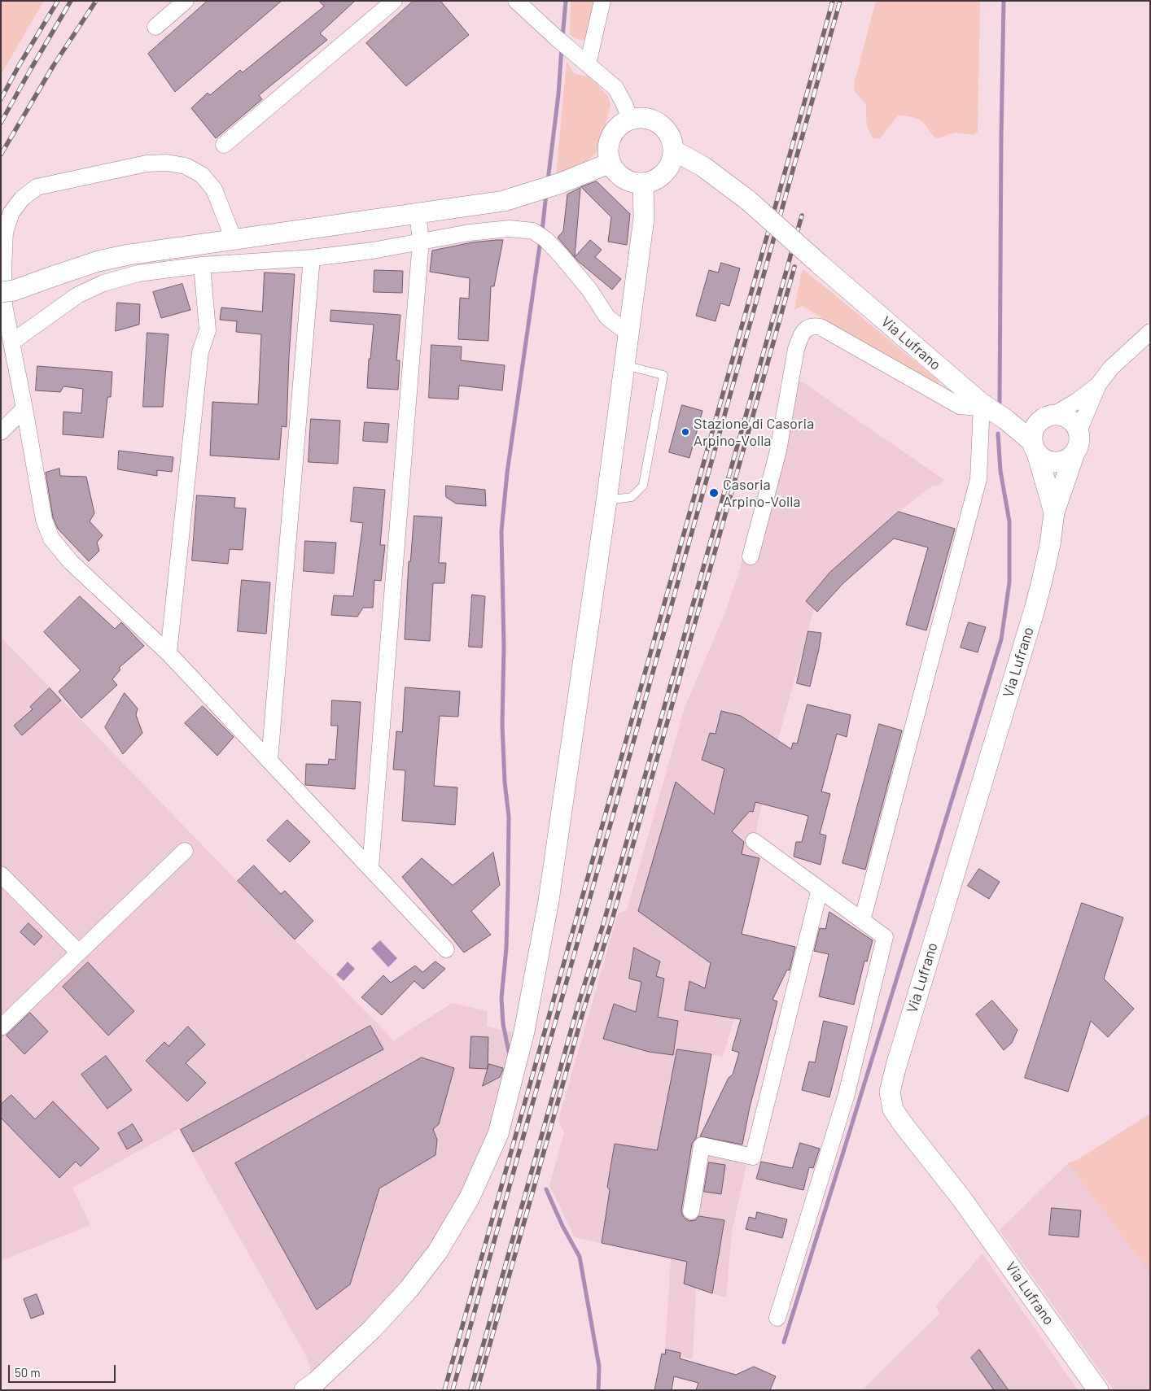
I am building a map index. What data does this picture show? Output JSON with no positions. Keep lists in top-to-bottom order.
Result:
{
  "streets": {
    "street": ["Via Lufrano"]
  },
  "places": ["Stazione di Casoria Arpino-Volla", "Casoria Arpino-Volla"],
  "scale_bar": "50 m"
}
